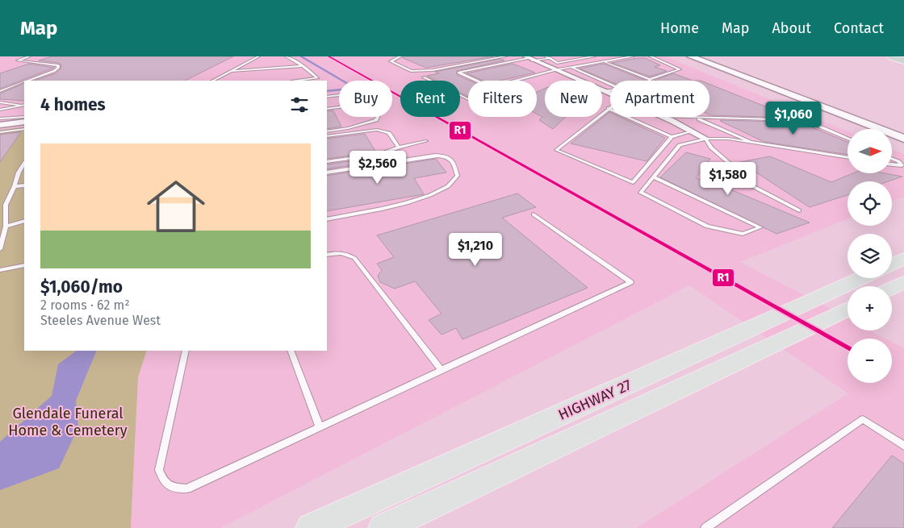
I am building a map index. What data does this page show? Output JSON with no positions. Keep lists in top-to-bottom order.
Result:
{
  "streets": {
    "main road": ["HIGHWAY 27"]
  },
  "parks": ["Glendale Funeral Home & Cemetery"],
  "lines": ["transit line R1"],
  "north": "right",
  "page": {
    "header": "Map",
    "nav": [
      "Home",
      "Map",
      "About",
      "Contact"
    ],
    "chip": [
      "Buy",
      "Rent",
      "Filters",
      "New",
      "Apartment"
    ],
    "heading": "4 homes",
    "price": [
      "$1,060",
      "$2,560",
      "$1,580",
      "$1,210"
    ],
    "map_buttons": ["+", "−"],
    "list": [
      {
        "name": "$1,060/mo",
        "note": "2 rooms · 62 m² · Steeles Avenue West"
      }
    ]
  }
}
